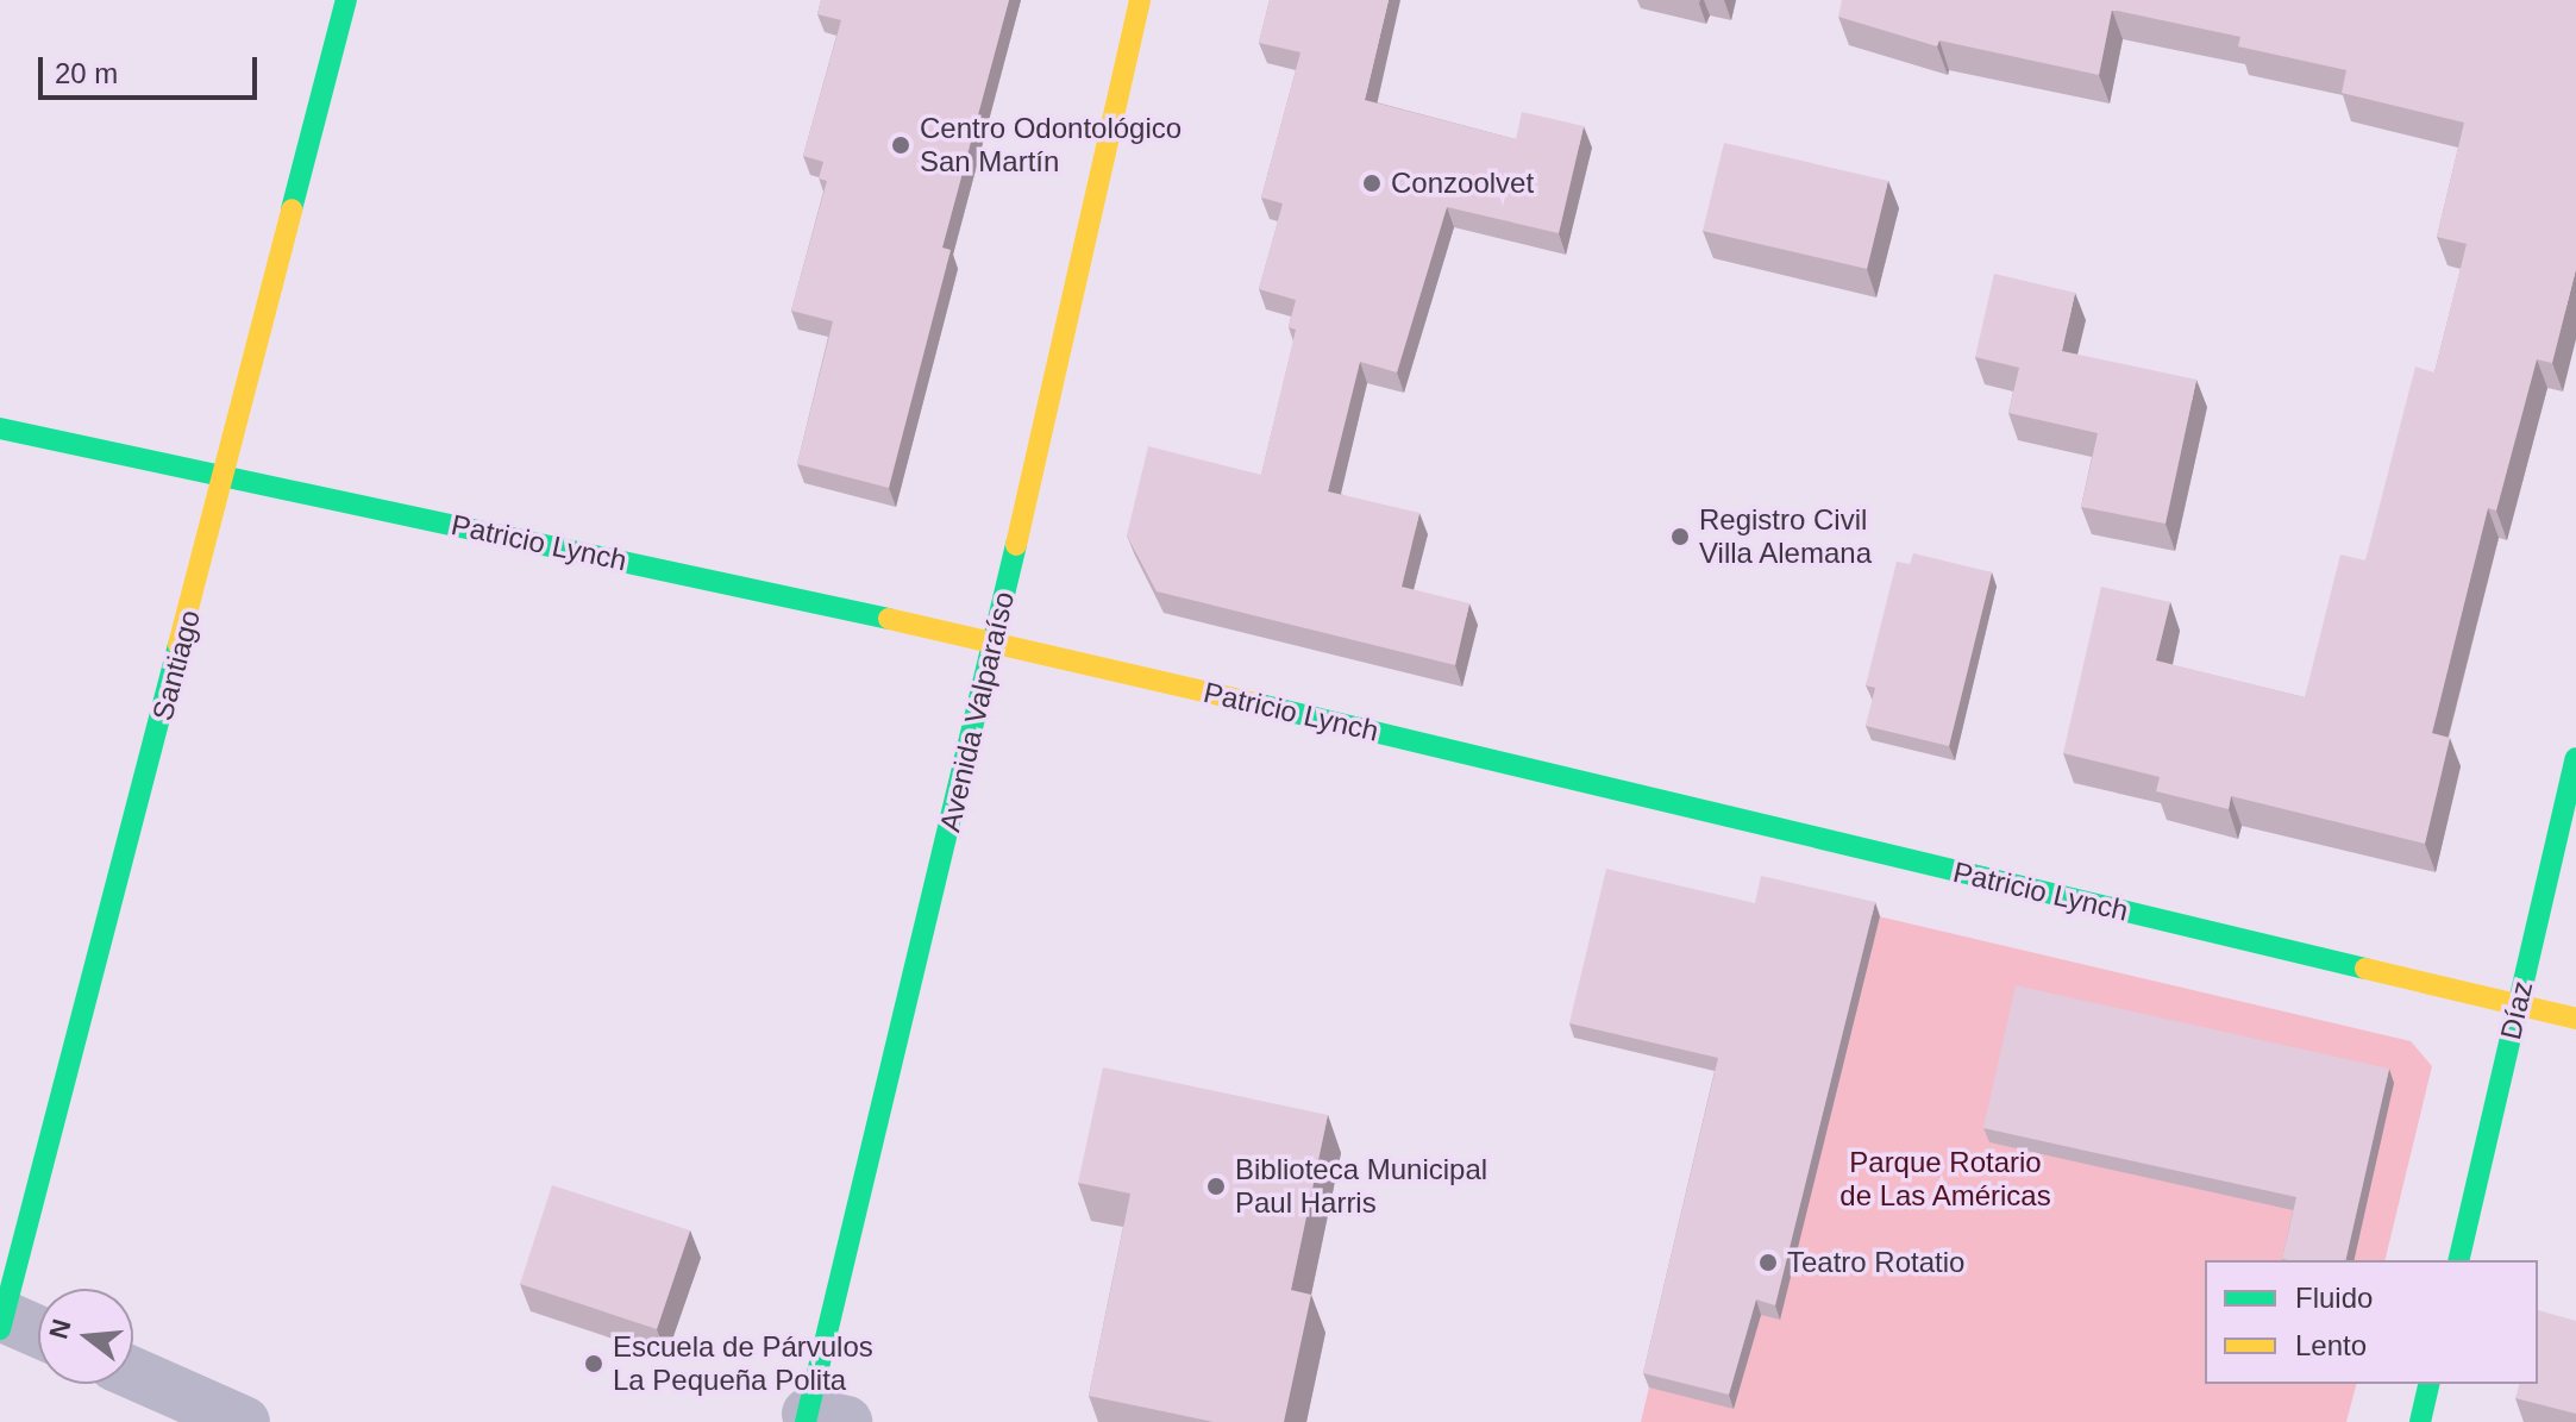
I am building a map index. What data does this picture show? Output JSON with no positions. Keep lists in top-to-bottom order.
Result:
{
  "streets": {
    "street": [
      "Patricio Lynch",
      "Santiago",
      "Avenida Valparaíso",
      "Díaz"
    ]
  },
  "crossings": [
    ["Patricio Lynch", "Santiago"],
    ["Patricio Lynch", "Avenida Valparaíso"],
    ["Patricio Lynch", "Díaz"]
  ],
  "parks": ["Parque Rotario de Las Américas"],
  "places": [
    "Centro Odontológico San Martín",
    "Conzoolvet",
    "Registro Civil Villa Alemana",
    "Biblioteca Municipal Paul Harris",
    "Teatro Rotatio",
    "Escuela de Párvulos La Pequeña Polita"
  ],
  "legend": ["Fluido", "Lento"],
  "scale_bar": "20 m",
  "north": "left"
}
